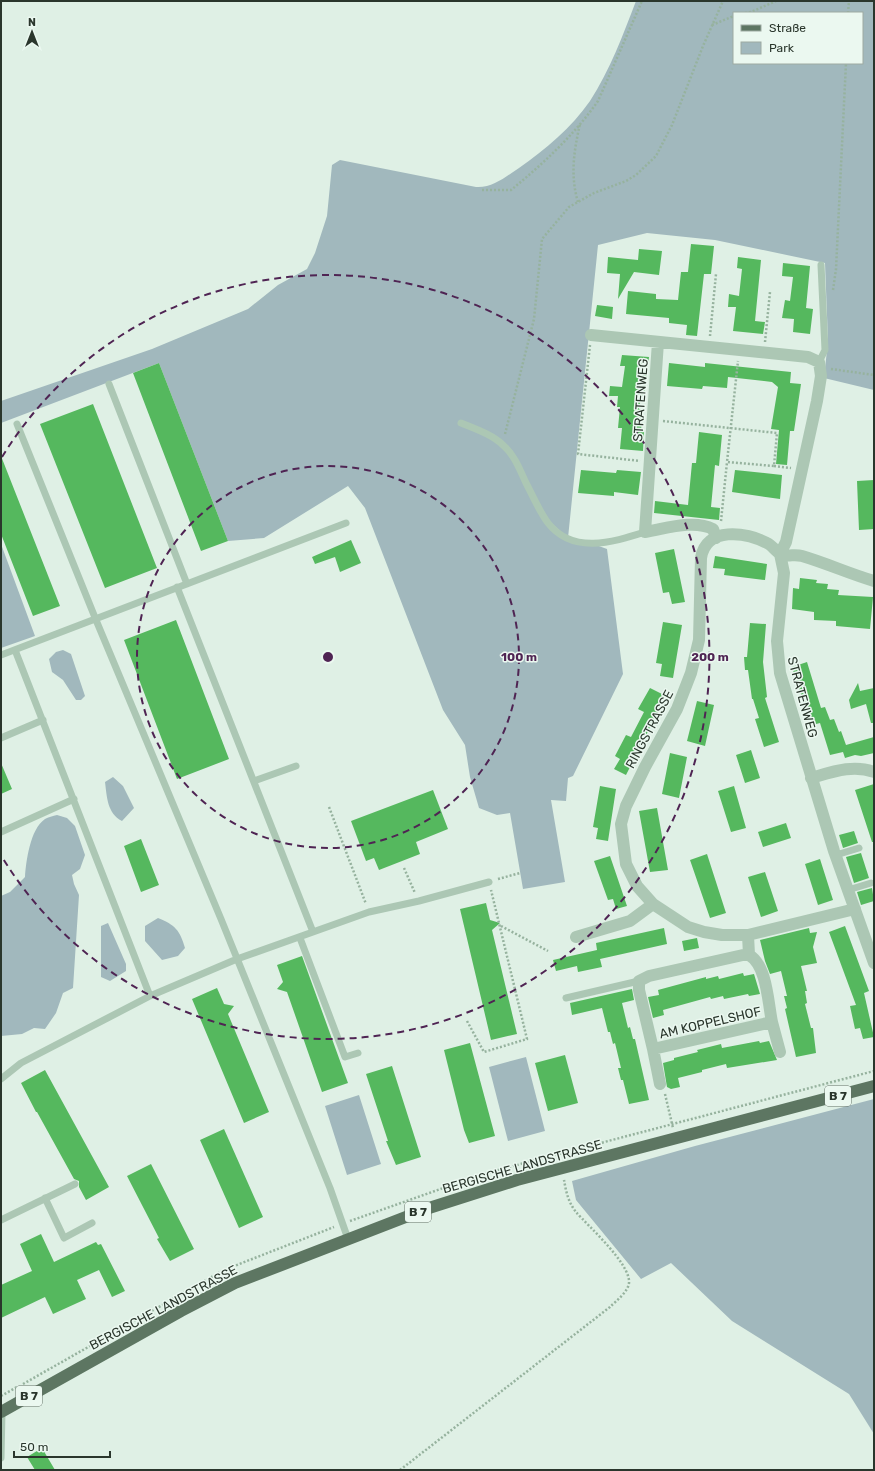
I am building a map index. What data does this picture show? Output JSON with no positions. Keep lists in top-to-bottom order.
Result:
{
  "streets": {
    "main road": ["B 7", "BERGISCHE LANDSTRASSE"],
    "street": ["STRATENWEG", "RINGSTRASSE", "AM KOPPELSHOF"]
  },
  "crossings": [
    ["STRATENWEG", "RINGSTRASSE"]
  ],
  "legend": ["Straße", "Park"],
  "scale_bar": "50 m",
  "north": "top",
  "rings": ["100 m", "200 m"]
}
